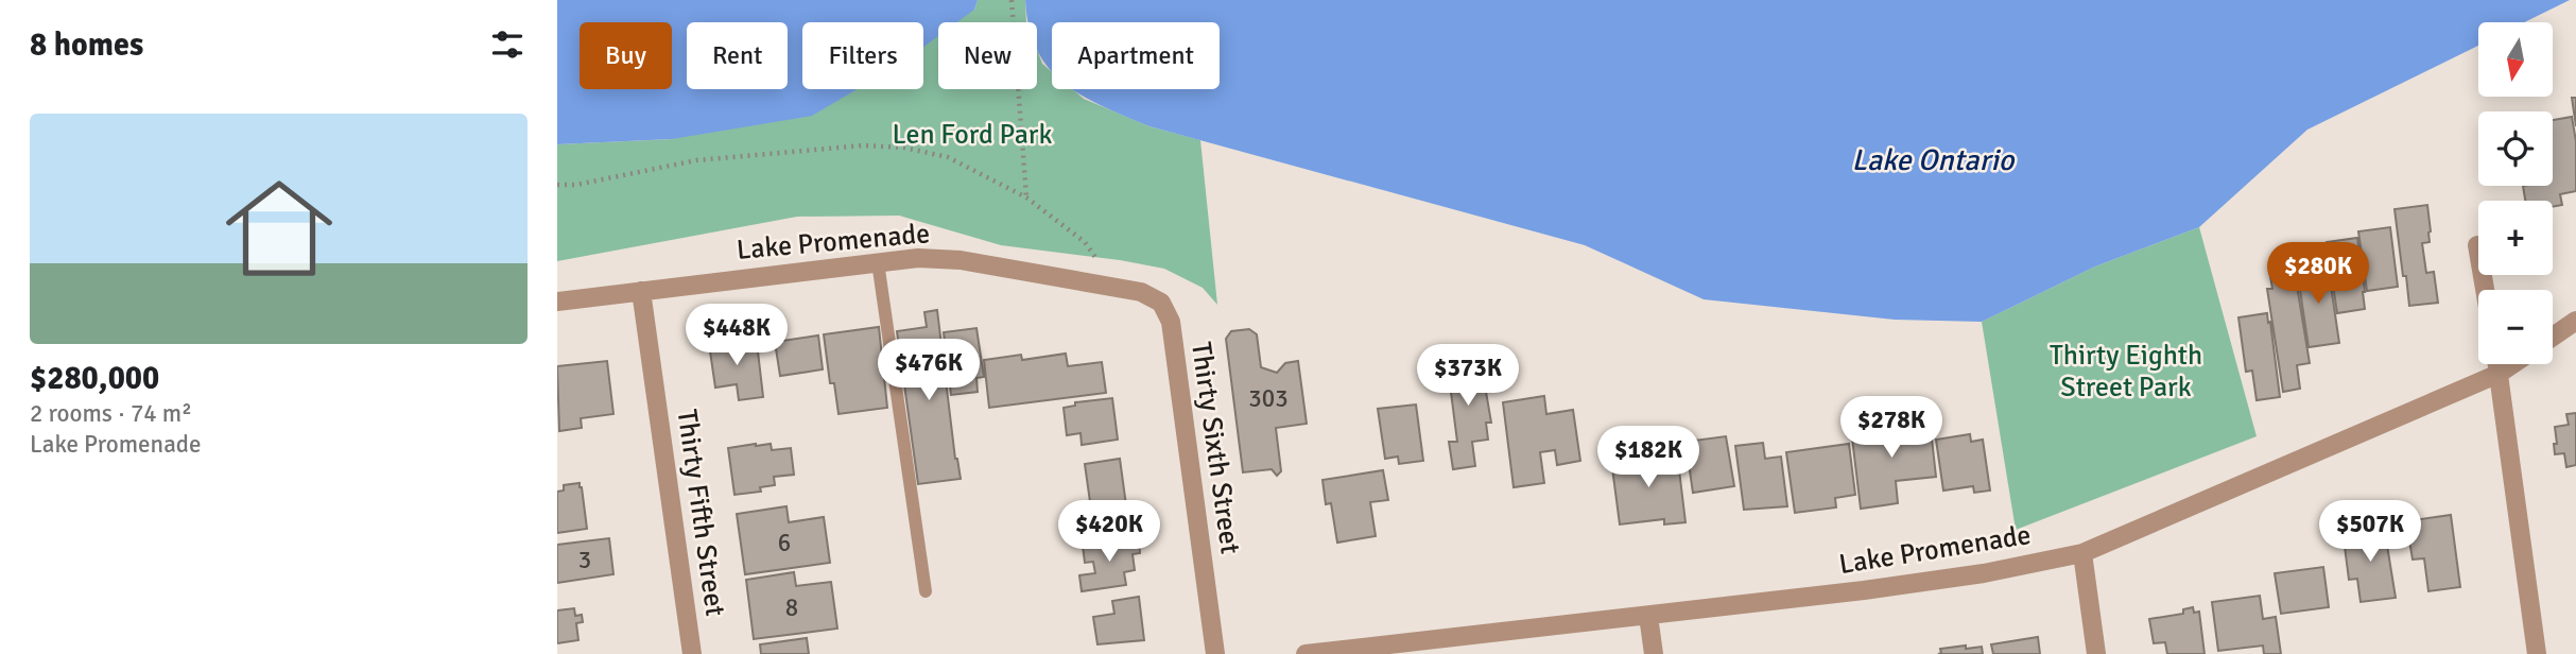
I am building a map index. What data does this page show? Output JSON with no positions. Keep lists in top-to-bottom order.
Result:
{
  "streets": {
    "street": ["Lake Promenade", "Thirty Sixth Street", "Thirty Fifth Street"]
  },
  "crossings": [
    ["Lake Promenade", "Thirty Sixth Street"],
    ["Lake Promenade", "Thirty Fifth Street"]
  ],
  "water": ["Lake Ontario"],
  "parks": ["Len Ford Park", "Thirty Eighth Street Park"],
  "house_numbers": [
    "303",
    "6",
    "3",
    "8"
  ],
  "north": "bottom",
  "page": {
    "heading": "8 homes",
    "map_buttons": ["+", "−"],
    "chip": [
      "Buy",
      "Rent",
      "Filters",
      "New",
      "Apartment"
    ],
    "list": [
      {
        "name": "$280,000",
        "note": "2 rooms · 74 m² · Lake Promenade"
      }
    ],
    "price": [
      "$280K",
      "$448K",
      "$476K",
      "$373K",
      "$278K",
      "$182K",
      "$420K",
      "$507K"
    ]
  }
}
